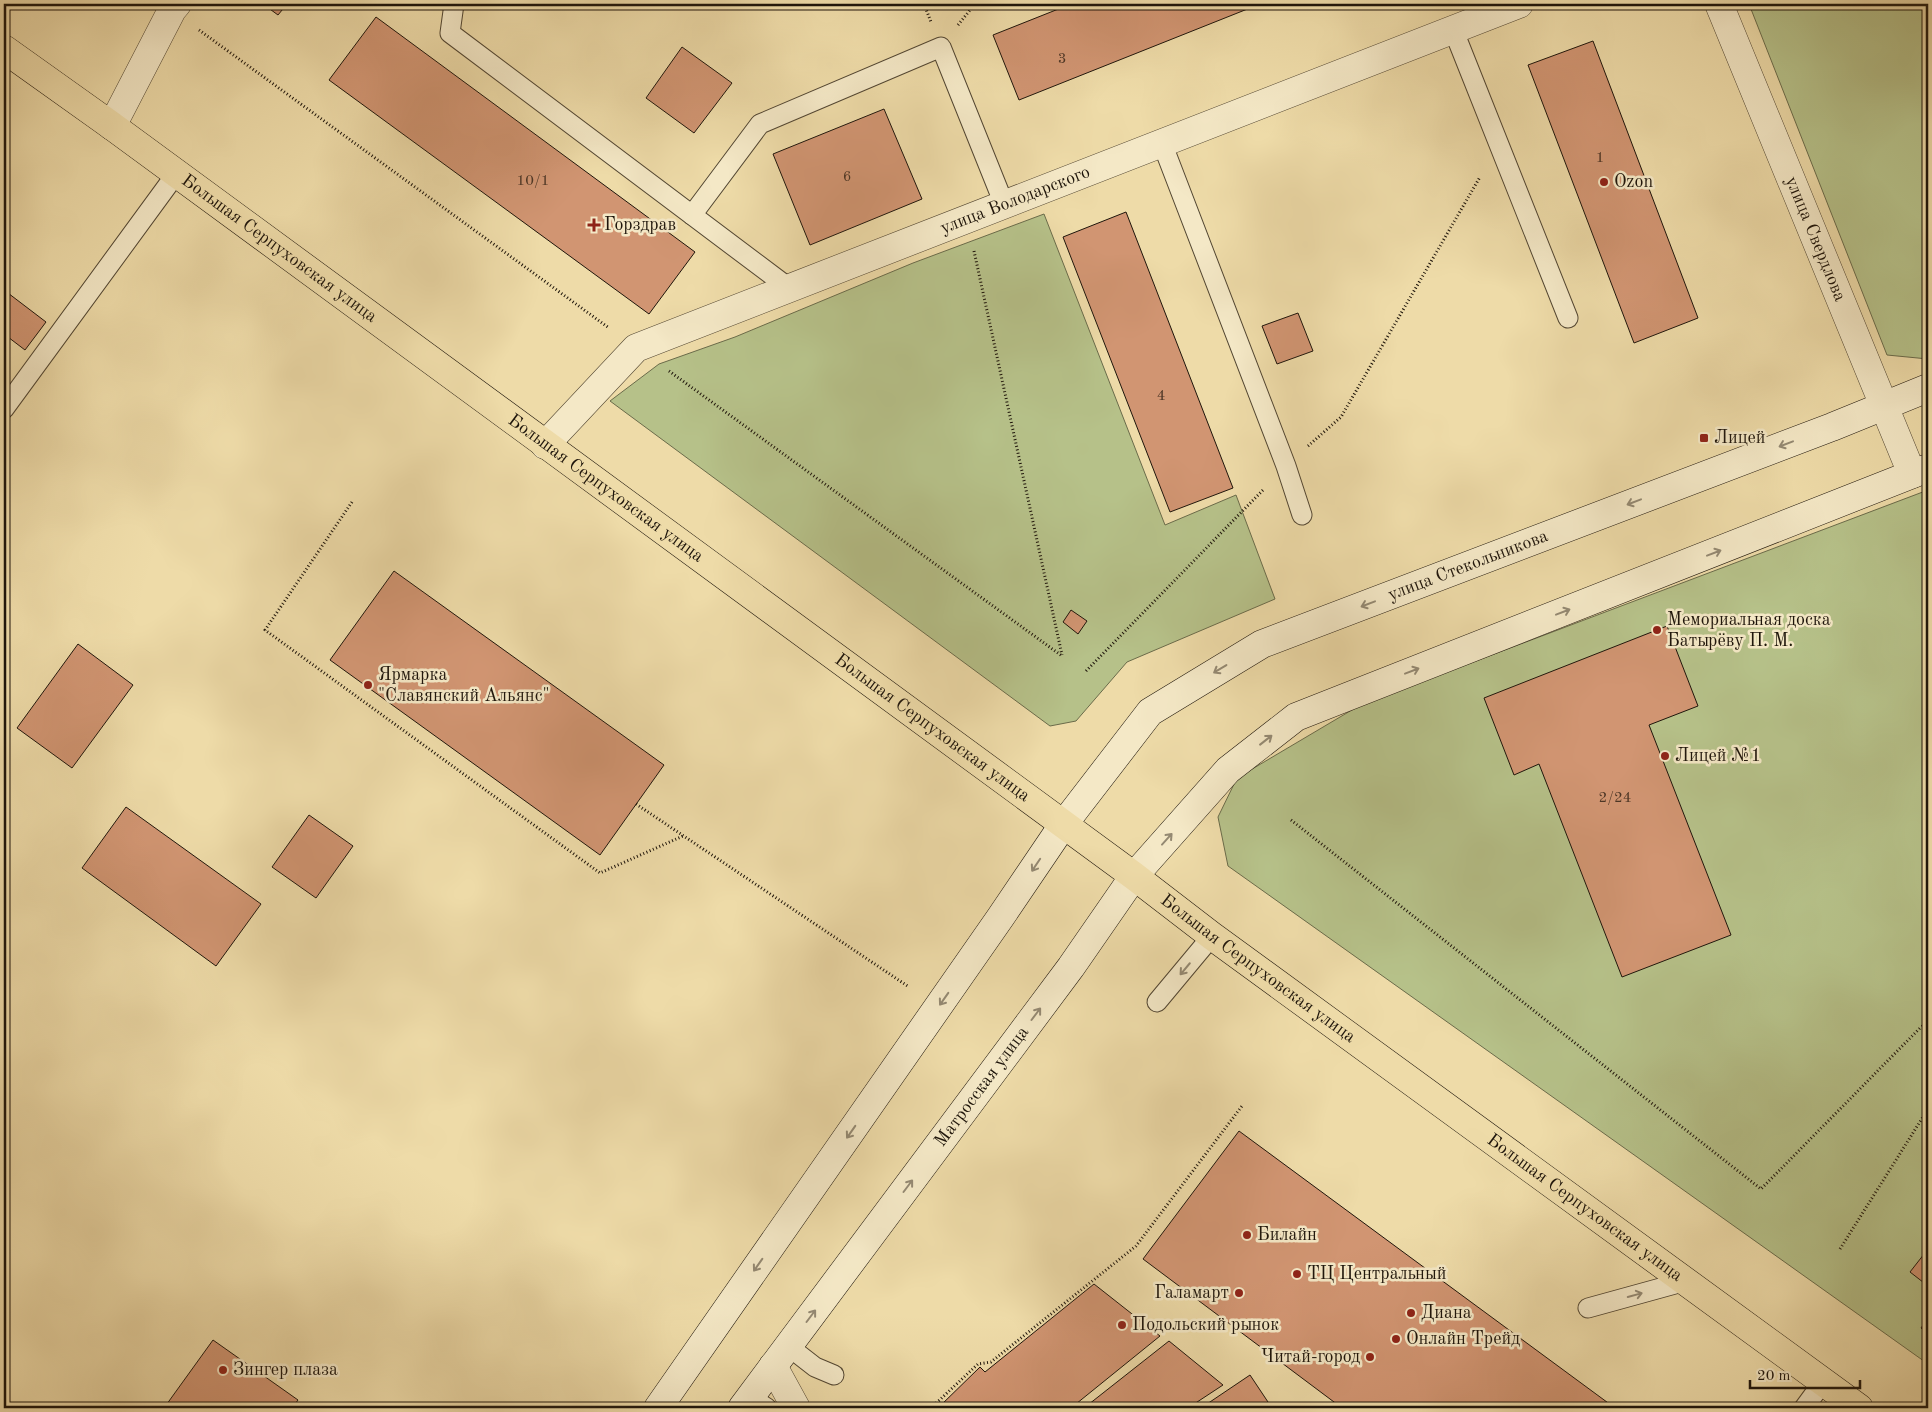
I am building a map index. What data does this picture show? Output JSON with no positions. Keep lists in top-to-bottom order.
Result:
{
  "streets": {
    "main road": [
      "улица Володарского",
      "улица Свердлова",
      "Большая Серпуховская улица",
      "улица Стекольникова",
      "Матросская улица"
    ]
  },
  "crossings": [
    ["улица Володарского", "Большая Серпуховская улица"],
    ["улица Свердлова", "улица Стекольникова"],
    ["улица Свердлова", "Матросская улица"],
    ["Большая Серпуховская улица", "улица Стекольникова"],
    ["Большая Серпуховская улица", "Матросская улица"]
  ],
  "one_way": ["улица Стекольникова"],
  "places": {
    "other": [
      "Ozon",
      "Мемориальная доска Батырёву П. М.",
      "Ярмарка \"Славянский Альянс\"",
      "Лицeй №1",
      "Билайн",
      "ТЦ Центральный",
      "Галамарт",
      "Диана",
      "Подольский рынок",
      "Онлайн Трейд",
      "Читай-город",
      "Зингер плаза"
    ],
    "health": ["Горздрав"],
    "transit": ["Лицeй"]
  },
  "house_numbers": [
    "3",
    "1",
    "6",
    "10/1",
    "4",
    "2/24"
  ],
  "scale_bar": "20 m"
}
